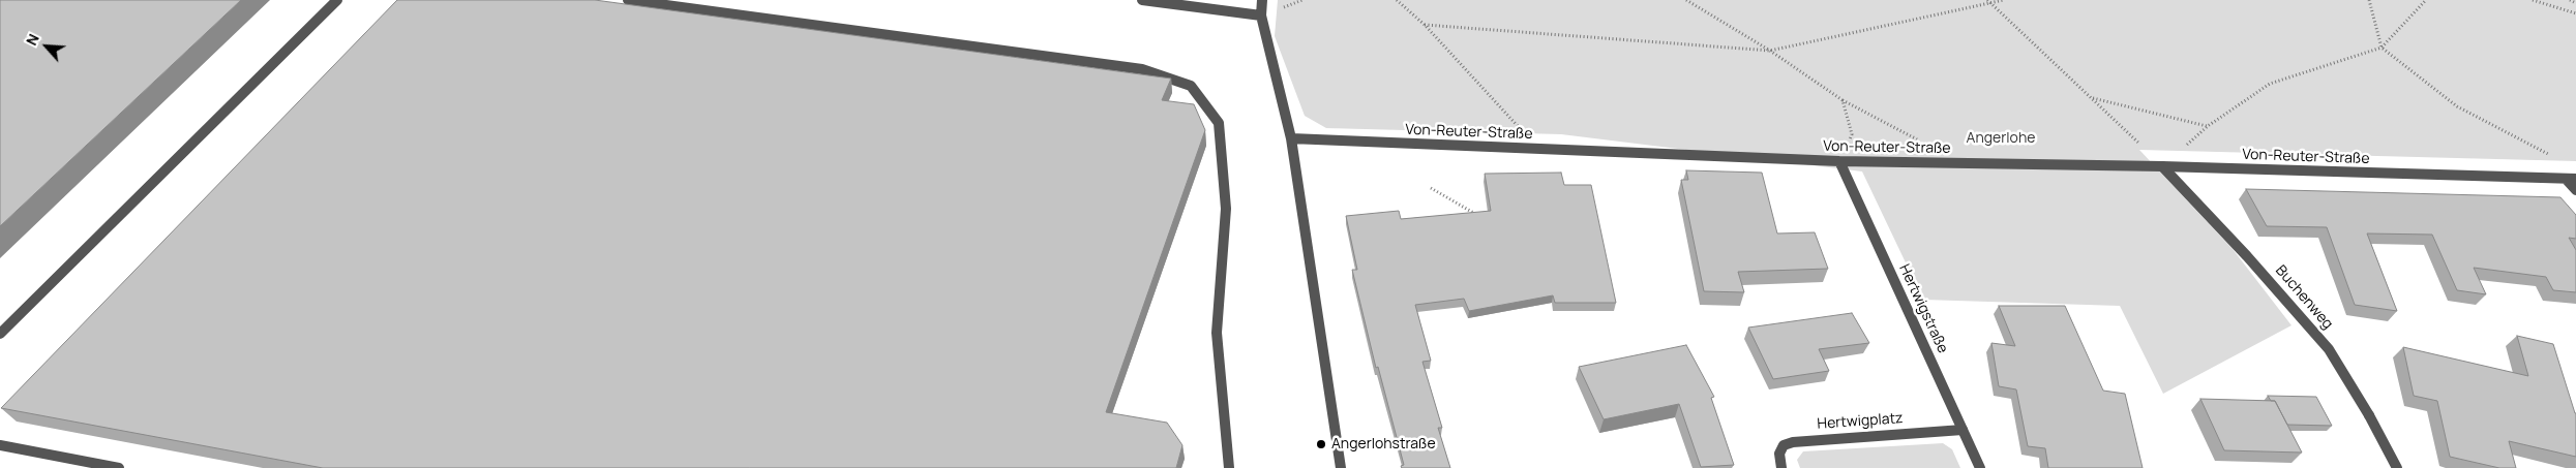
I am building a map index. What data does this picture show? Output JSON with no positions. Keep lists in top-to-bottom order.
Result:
{
  "streets": {
    "street": [
      "Von-Reuter-Straße",
      "Buchenweg",
      "Hertwigstraße",
      "Hertwigplatz"
    ]
  },
  "crossings": [
    ["Von-Reuter-Straße", "Buchenweg"],
    ["Von-Reuter-Straße", "Hertwigstraße"],
    ["Hertwigstraße", "Hertwigplatz"]
  ],
  "parks": ["Angerlohe"],
  "places": ["Angerlohstraße"],
  "north": "top left"
}
